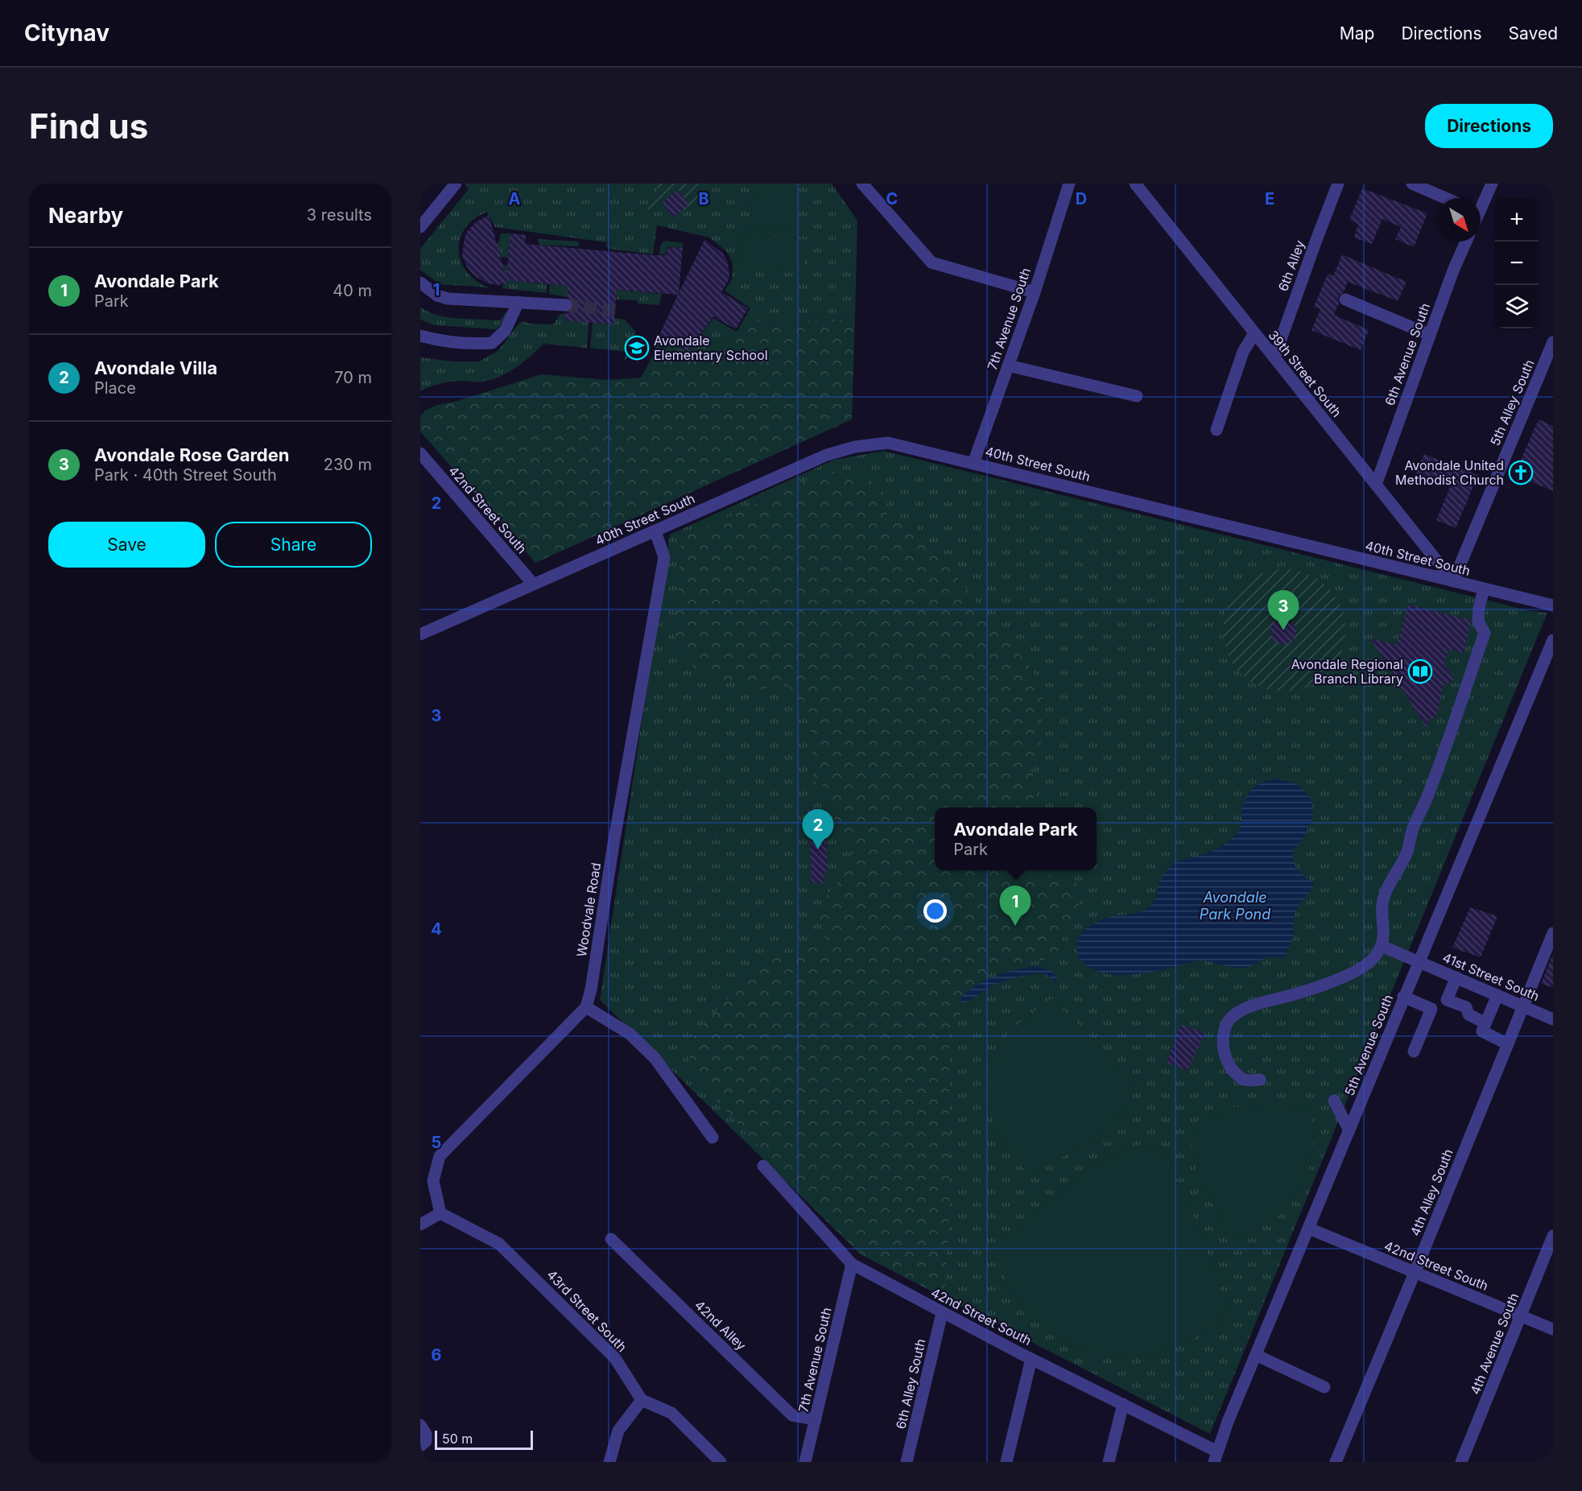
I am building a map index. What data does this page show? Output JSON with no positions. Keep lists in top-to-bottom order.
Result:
{
  "streets": {
    "street": [
      "6th Alley",
      "7th Avenue South",
      "6th Avenue South",
      "39th Street South",
      "5th Alley South",
      "40th Street South",
      "42nd Street South",
      "Woodvale Road",
      "41st Street South",
      "5th Avenue South",
      "4th Alley South",
      "43rd Street South",
      "42nd Alley",
      "4th Avenue South",
      "6th Alley South"
    ]
  },
  "crossings": [
    ["6th Alley", "39th Street South"],
    ["7th Avenue South", "40th Street South"],
    ["7th Avenue South", "42nd Street South"],
    ["7th Avenue South", "42nd Alley"],
    ["6th Avenue South", "39th Street South"],
    ["39th Street South", "5th Alley South"],
    ["39th Street South", "40th Street South"],
    ["5th Alley South", "40th Street South"],
    ["40th Street South", "42nd Street South"],
    ["40th Street South", "Woodvale Road"],
    ["42nd Street South", "5th Avenue South"],
    ["42nd Street South", "4th Alley South"],
    ["42nd Street South", "4th Avenue South"],
    ["42nd Street South", "6th Alley South"],
    ["41st Street South", "5th Avenue South"],
    ["41st Street South", "4th Alley South"]
  ],
  "water": ["Avondale Park Pond"],
  "places": {
    "school or university": ["Avondale Elementary School"],
    "church": ["Avondale United Methodist Church"],
    "library": ["Avondale Regional Branch Library"]
  },
  "scale_bar": "50 m",
  "north": "bottom right",
  "page": {
    "header": "Citynav",
    "nav": ["Map", "Directions", "Saved"],
    "buttons": [
      "Directions",
      ["Save", "Share"]
    ],
    "title": "Find us",
    "heading": ["Nearby", "3 results"],
    "map_buttons": ["+", "−"],
    "list": [
      {
        "mark": "1",
        "name": "Avondale Park",
        "note": "Park",
        "value": "40 m"
      },
      {
        "mark": "2",
        "name": "Avondale Villa",
        "note": "Place",
        "value": "70 m"
      },
      {
        "mark": "3",
        "name": "Avondale Rose Garden",
        "note": "Park · 40th Street South",
        "value": "230 m"
      }
    ],
    "pins": ["3", "2", "1"],
    "popup": ["Avondale Park", "Park"],
    "scale": "50 m"
  },
  "grid": {
    "columns": [
      "A",
      "B",
      "C",
      "D",
      "E"
    ],
    "rows": [
      "1",
      "2",
      "3",
      "4",
      "5",
      "6"
    ]
  }
}
